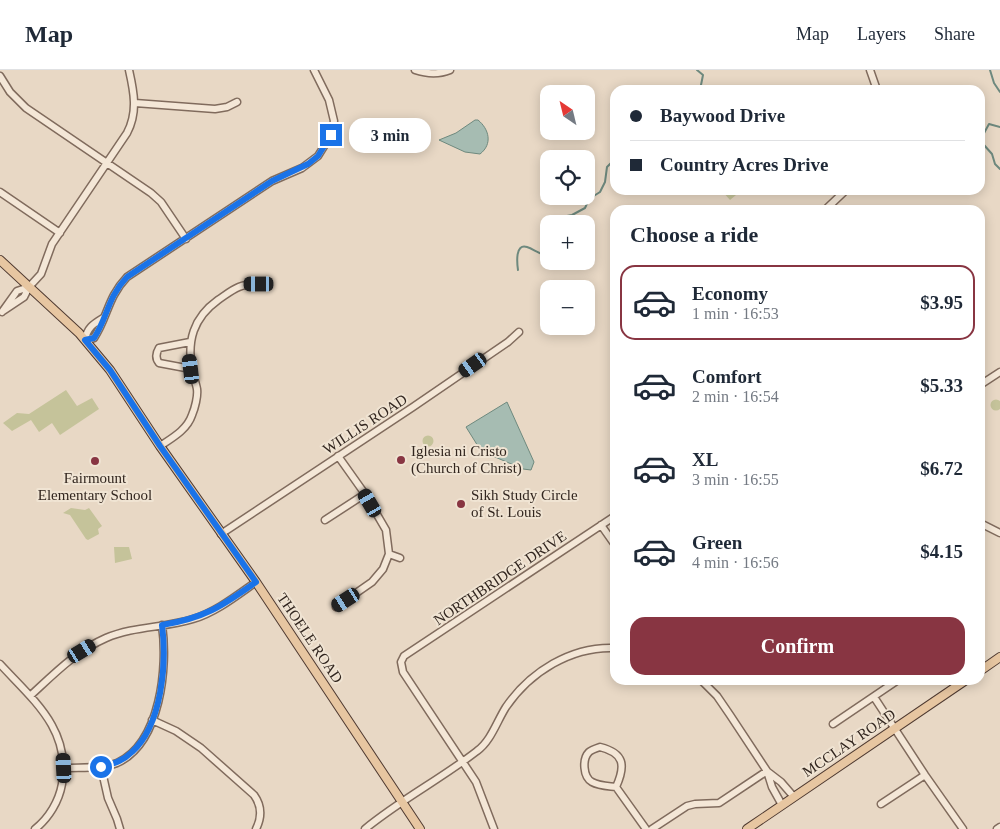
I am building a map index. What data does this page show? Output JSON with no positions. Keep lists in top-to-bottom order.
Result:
{
  "streets": {
    "main road": ["THOELE ROAD", "MCCLAY ROAD"],
    "street": ["WILLIS ROAD", "NORTHBRIDGE DRIVE"]
  },
  "crossings": [
    ["WILLIS ROAD", "THOELE ROAD"]
  ],
  "places": ["Iglesia ni Cristo (Church of Christ)", "Fairmount Elementary School", "Sikh Study Circle of St. Louis"],
  "north": "top left",
  "page": {
    "header": "Map",
    "nav": ["Map", "Layers", "Share"],
    "map_buttons": ["+", "−"],
    "banner": ["Baywood Drive", "Country Acres Drive"],
    "bubble": "3 min",
    "heading": "Choose a ride",
    "list": [
      {
        "name": "Economy",
        "note": "1 min · 16:53",
        "value": "$3.95"
      },
      {
        "name": "Comfort",
        "note": "2 min · 16:54",
        "value": "$5.33"
      },
      {
        "name": "XL",
        "note": "3 min · 16:55",
        "value": "$6.72"
      },
      {
        "name": "Green",
        "note": "4 min · 16:56",
        "value": "$4.15"
      }
    ],
    "buttons": "Confirm"
  }
}
